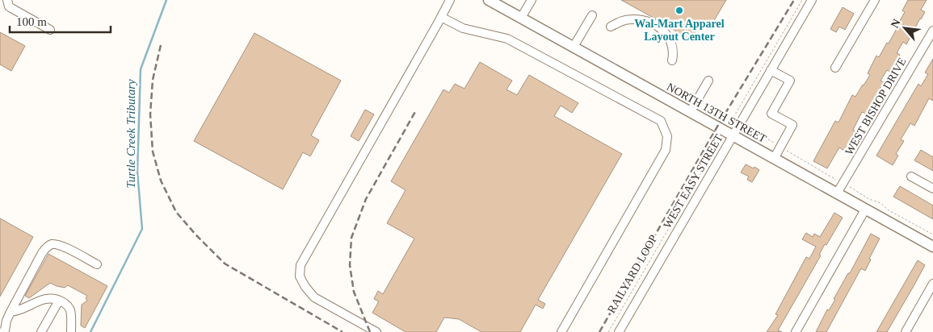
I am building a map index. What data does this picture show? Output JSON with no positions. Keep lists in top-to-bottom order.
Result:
{
  "streets": {
    "main road": ["NORTH 13TH STREET"],
    "street": ["WEST BISHOP DRIVE", "WEST EASY STREET"],
    "path": ["RAILYARD LOOP"]
  },
  "crossings": [
    ["WEST BISHOP DRIVE", "NORTH 13TH STREET"],
    ["NORTH 13TH STREET", "WEST EASY STREET"]
  ],
  "water": ["Turtle Creek Tributary"],
  "places": ["Wal-Mart Apparel Layout Center"],
  "scale_bar": "100 m",
  "north": "top left"
}
